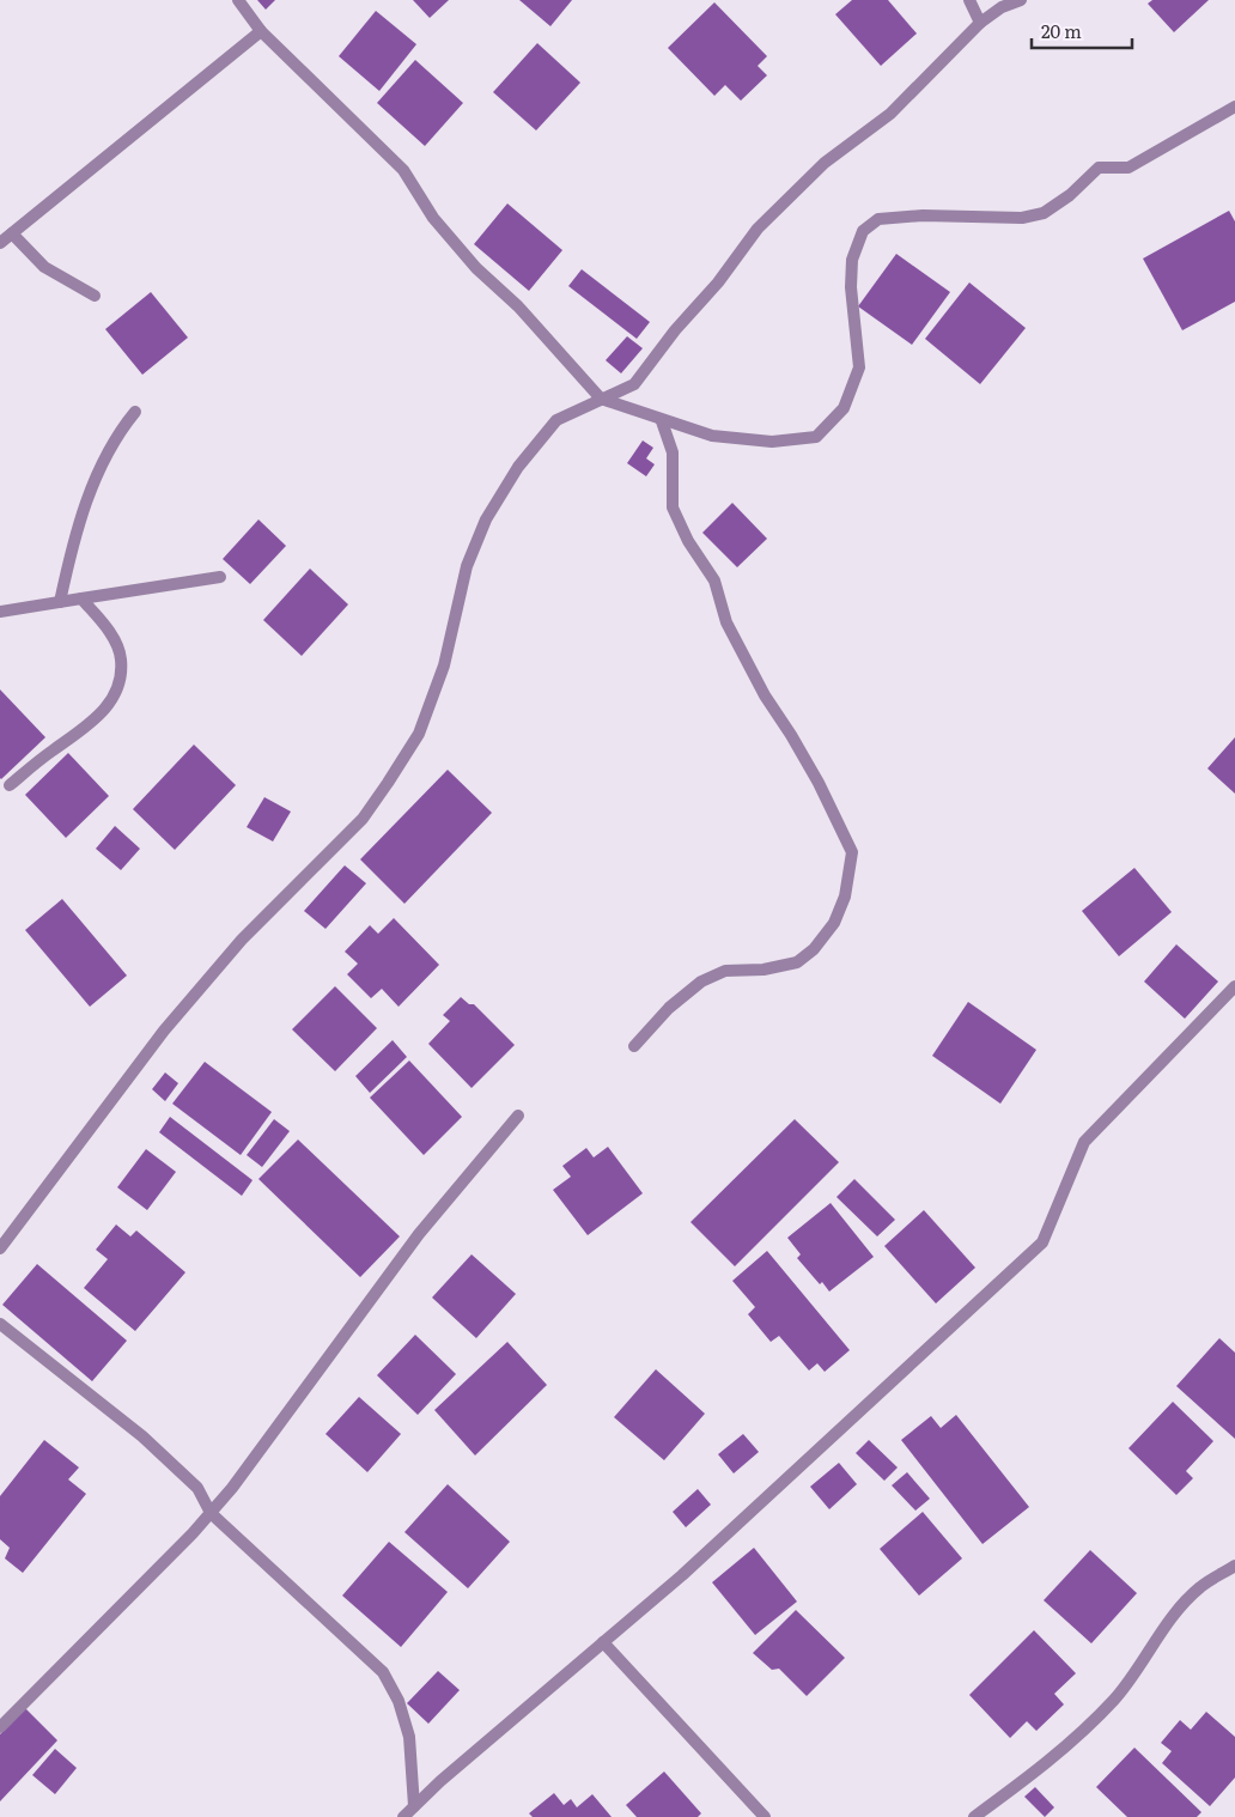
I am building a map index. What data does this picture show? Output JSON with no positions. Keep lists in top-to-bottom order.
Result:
{
  "scale_bar": "20 m"
}
